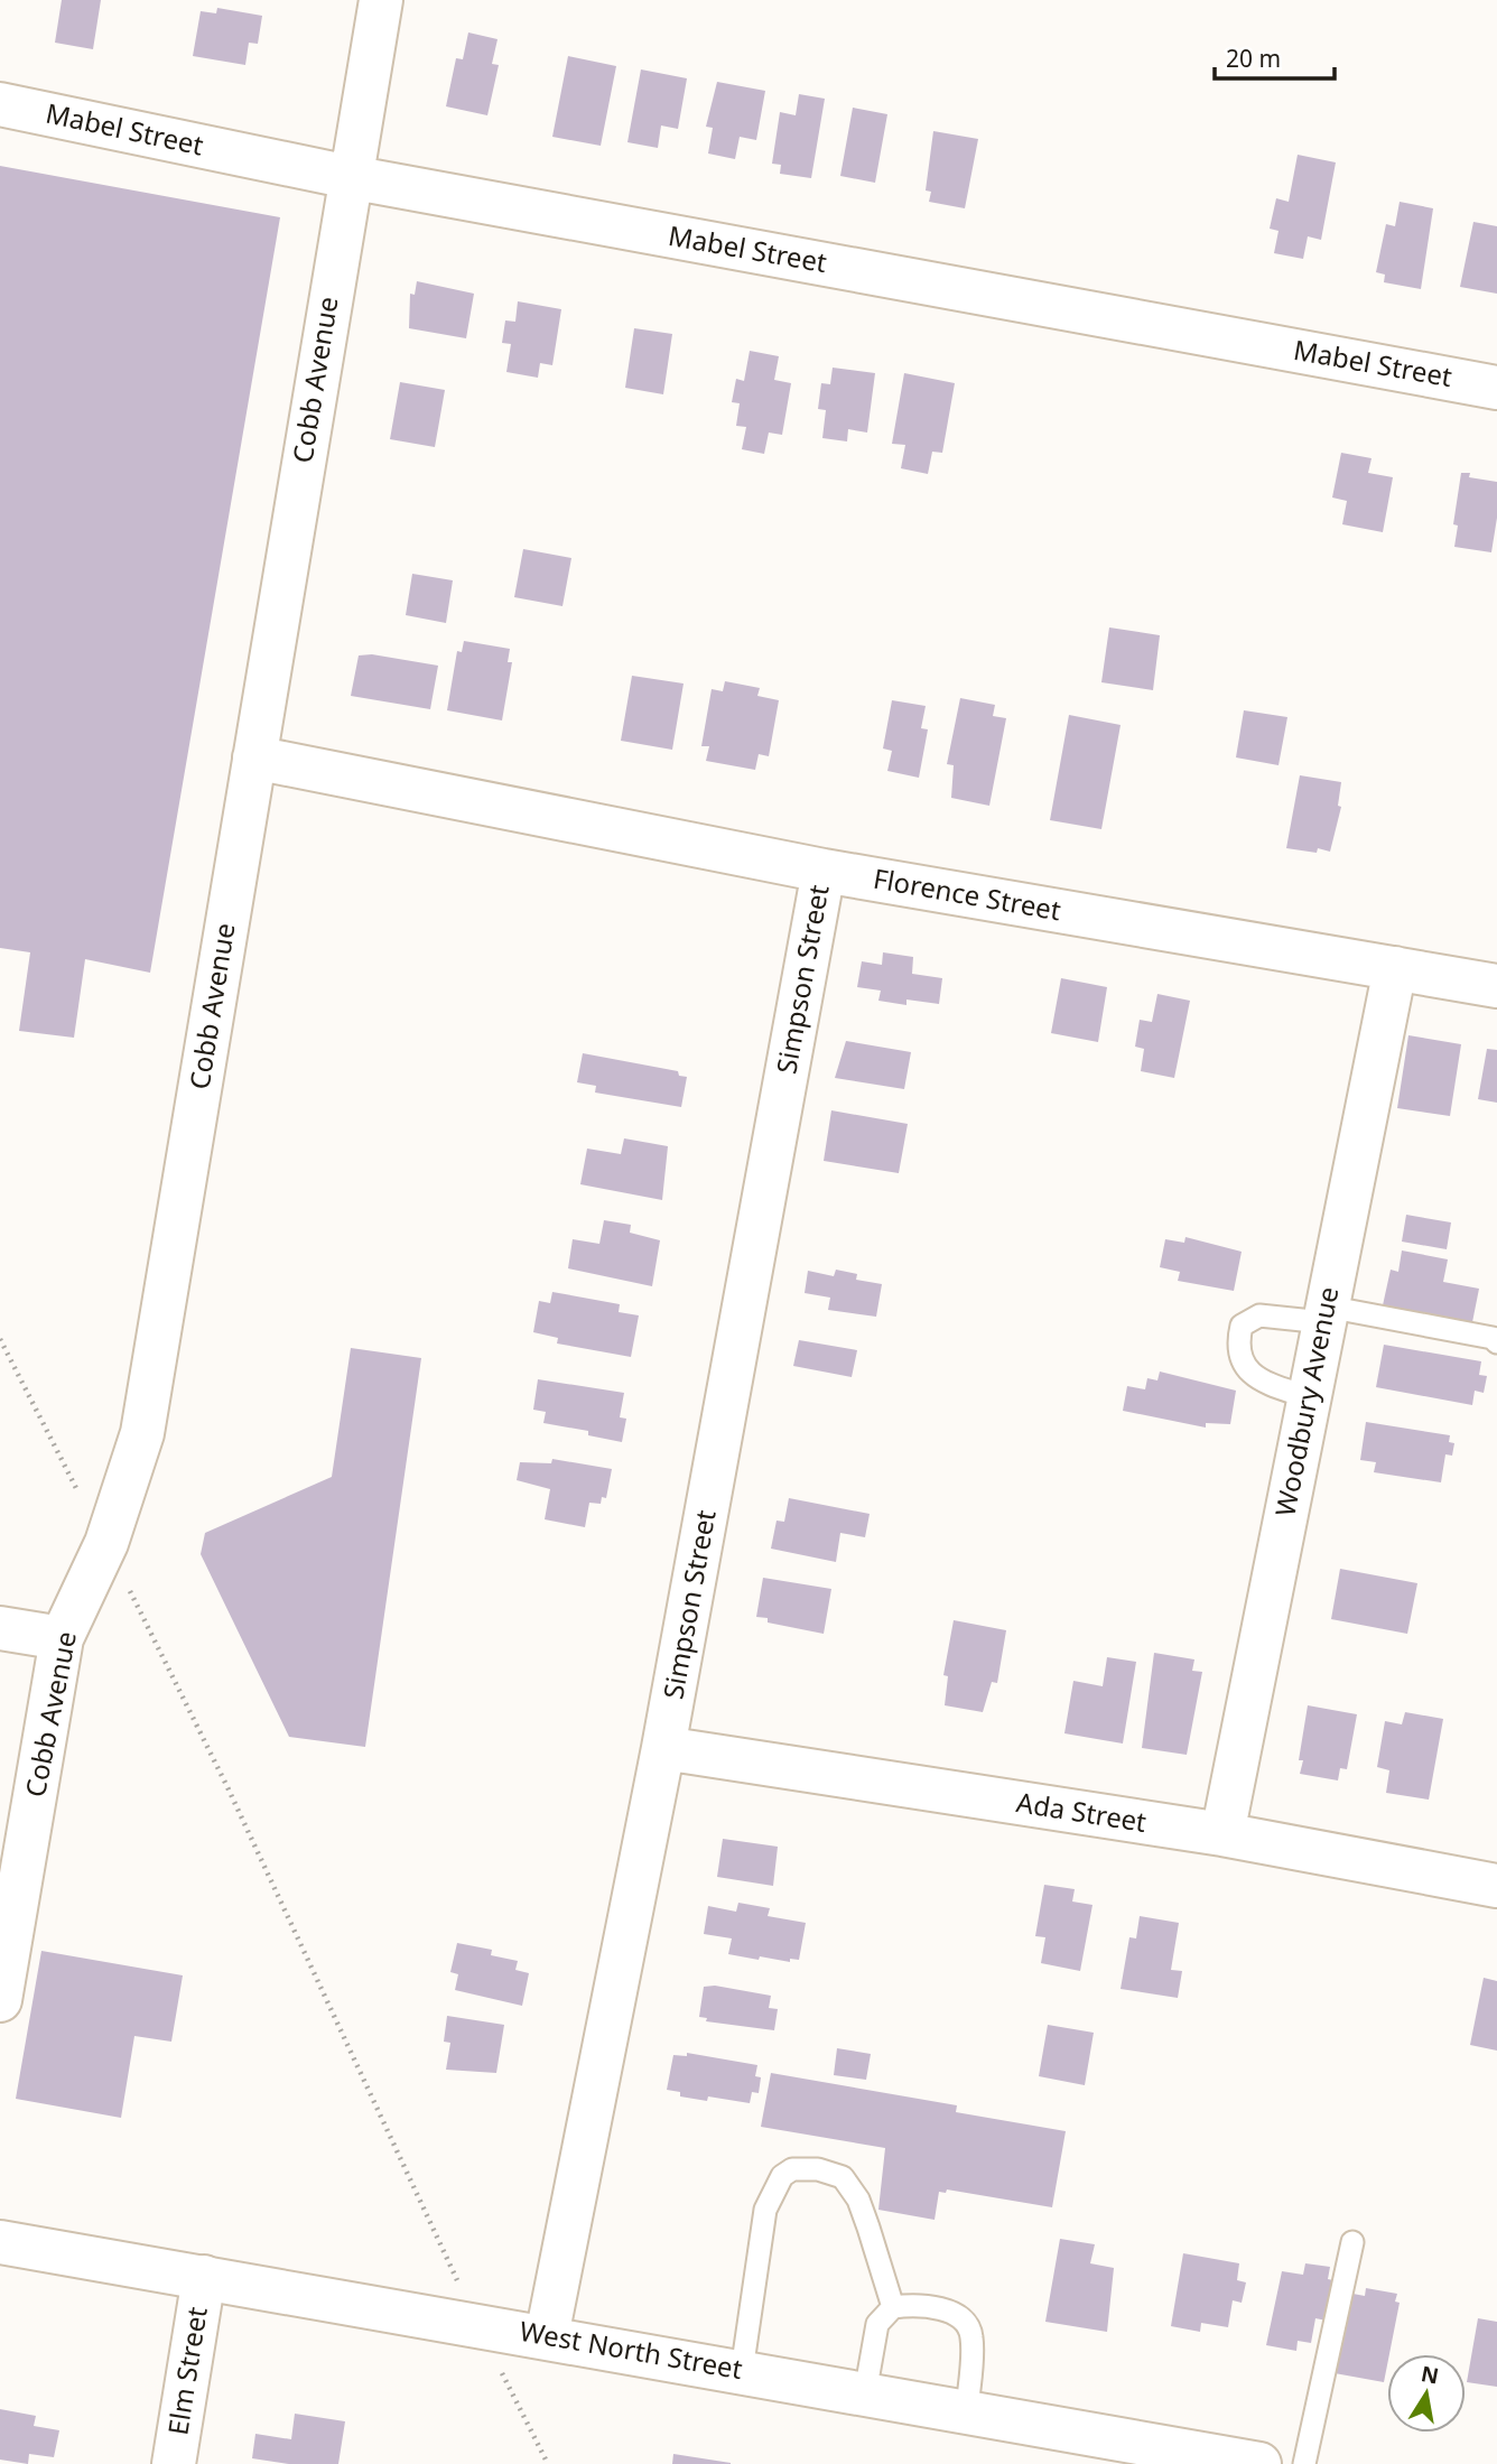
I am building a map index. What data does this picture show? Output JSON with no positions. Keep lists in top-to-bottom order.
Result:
{
  "streets": {
    "street": [
      "Mabel Street",
      "Cobb Avenue",
      "Florence Street",
      "Simpson Street",
      "Woodbury Avenue",
      "Ada Street",
      "West North Street",
      "Elm Street"
    ]
  },
  "crossings": [
    ["Mabel Street", "Cobb Avenue"],
    ["Cobb Avenue", "Florence Street"],
    ["Florence Street", "Simpson Street"],
    ["Florence Street", "Woodbury Avenue"],
    ["Simpson Street", "Ada Street"],
    ["Simpson Street", "West North Street"],
    ["Woodbury Avenue", "Ada Street"],
    ["West North Street", "Elm Street"]
  ],
  "scale_bar": "20 m",
  "north": "top"
}
